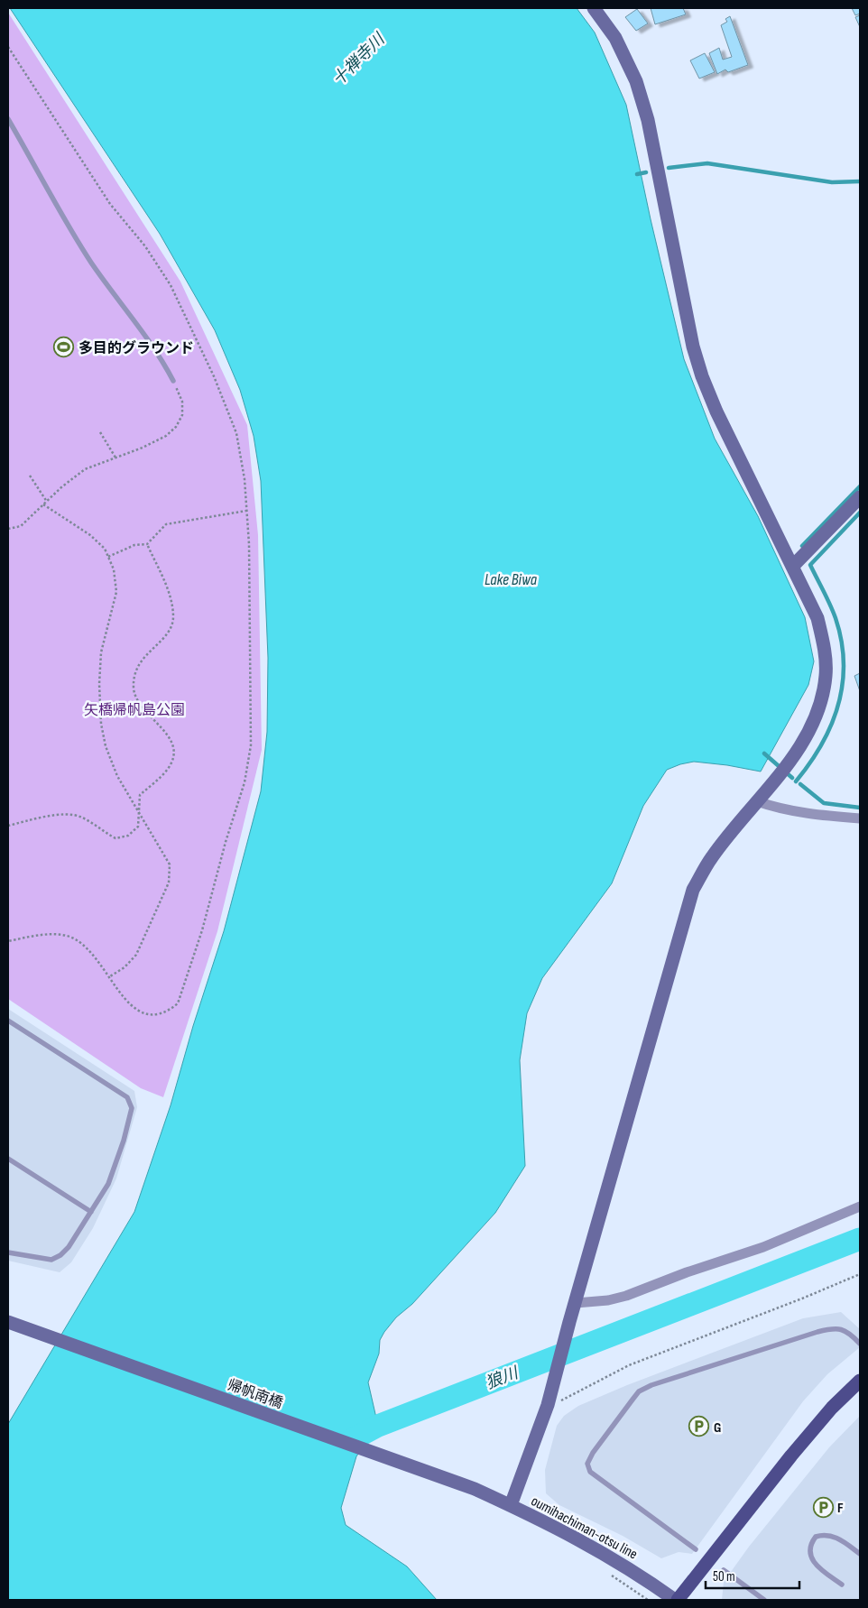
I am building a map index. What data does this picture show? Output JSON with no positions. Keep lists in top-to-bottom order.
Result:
{
  "streets": {
    "street": ["帰帆南橋", "oumihachiman-otsu line"]
  },
  "crossings": [
    ["帰帆南橋", "oumihachiman-otsu line"]
  ],
  "water": ["十禅寺川", "Lake Biwa", "狼川"],
  "parks": ["矢橋帰帆島公園"],
  "places": {
    "sports": ["多目的グラウンド"],
    "parking": ["G", "F"]
  },
  "scale_bar": "50 m"
}
